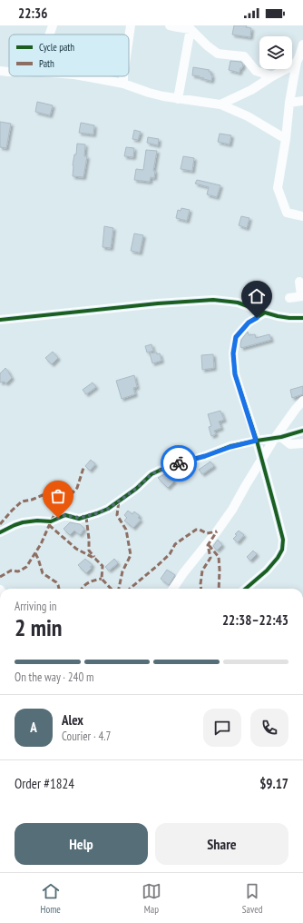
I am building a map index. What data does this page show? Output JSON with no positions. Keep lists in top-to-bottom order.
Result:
{
  "legend": ["Cycle path", "Path"],
  "page": {
    "status": "22:36",
    "heading": ["2 min", "Arriving in", "22:38–22:43"],
    "panel": [
      "Alex",
      "Courier · 4.7",
      "Order #1824",
      "$9.17"
    ],
    "bar": "On the way · 240 m",
    "round": "A",
    "buttons": ["Help", "Share"],
    "tabs": ["Home", "Map", "Saved"]
  }
}
